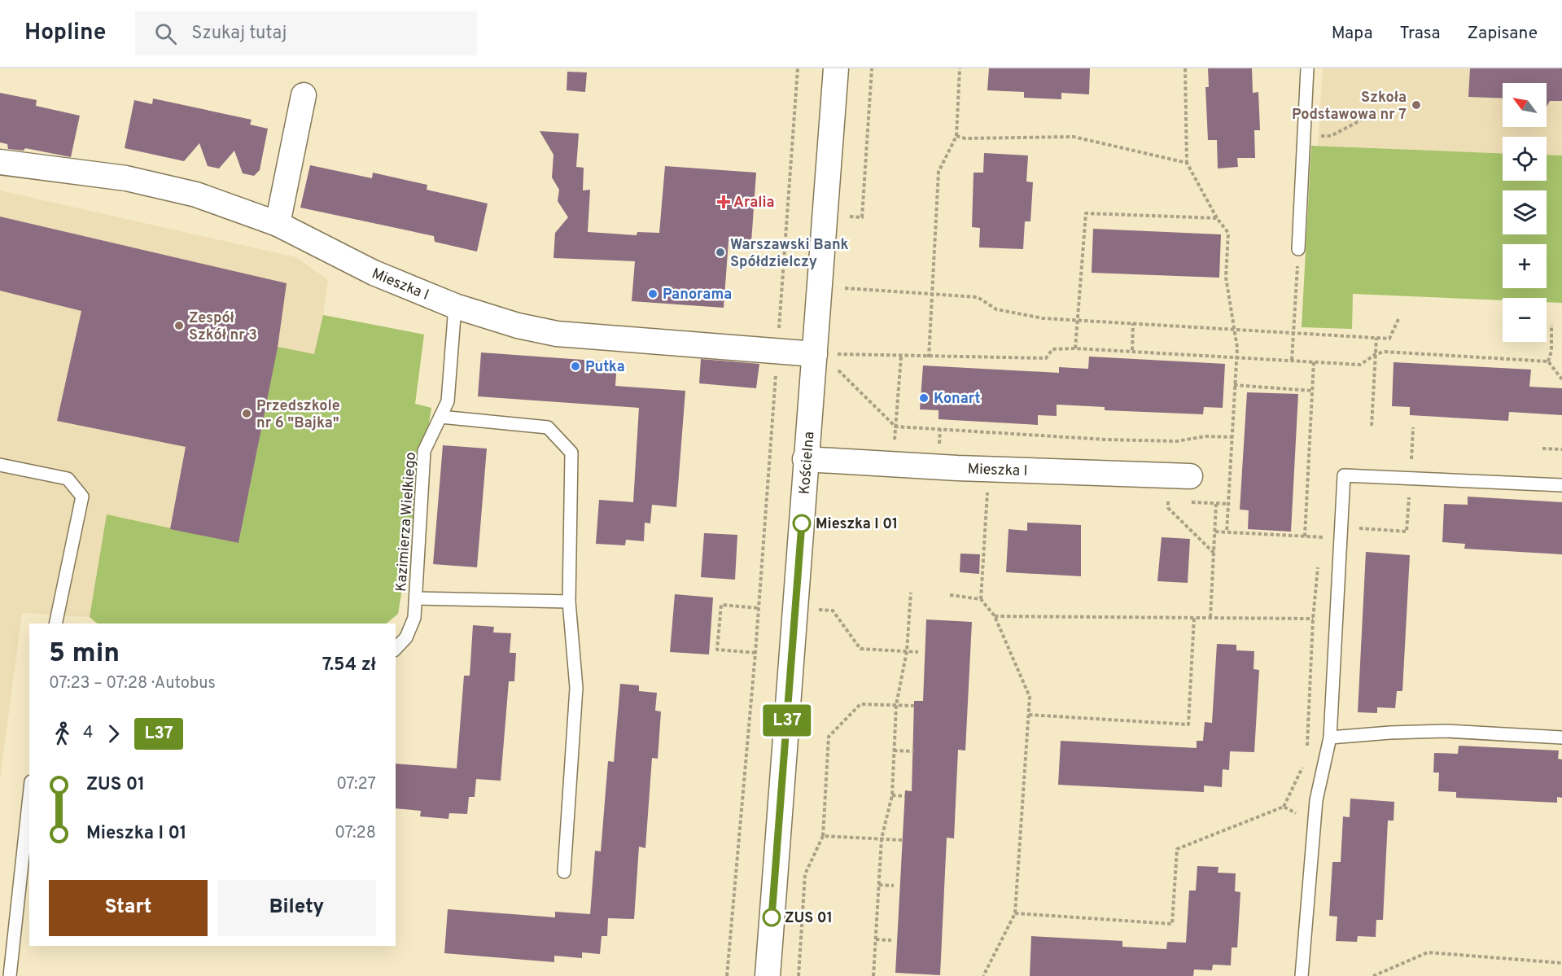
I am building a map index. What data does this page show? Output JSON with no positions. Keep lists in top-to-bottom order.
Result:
{
  "streets": {
    "street": ["Mieszka I", "Kościelna"],
    "lane": ["Kazimierza Wielkiego"]
  },
  "crossings": [
    ["Mieszka I", "Kościelna"],
    ["Mieszka I", "Kazimierza Wielkiego"]
  ],
  "places": {
    "other": [
      "Szkoła Podstawowa nr 7",
      "Warszawski Bank Spółdzielczy",
      "Panorama",
      "Zespół Szkół nr 3",
      "Putka",
      "Konart",
      "Przedszkole nr 6 \"Bajka\"",
      "Mieszka I 01",
      "ZUS 01"
    ],
    "health": ["Aralia"]
  },
  "lines": ["bus line L37"],
  "north": "top left",
  "page": {
    "header": "Hopline",
    "search": "Szukaj tutaj",
    "nav": ["Mapa", "Trasa", "Zapisane"],
    "on_map": "L37",
    "map_buttons": ["+", "−"],
    "heading": ["5 min", "07:23 – 07:28 · Autobus", "7.54 zł"],
    "legs": ["4", "L37"],
    "list": [
      {
        "name": "ZUS 01",
        "value": "07:27"
      },
      {
        "name": "Mieszka I 01",
        "value": "07:28"
      }
    ],
    "buttons": ["Start", "Bilety"]
  }
}
